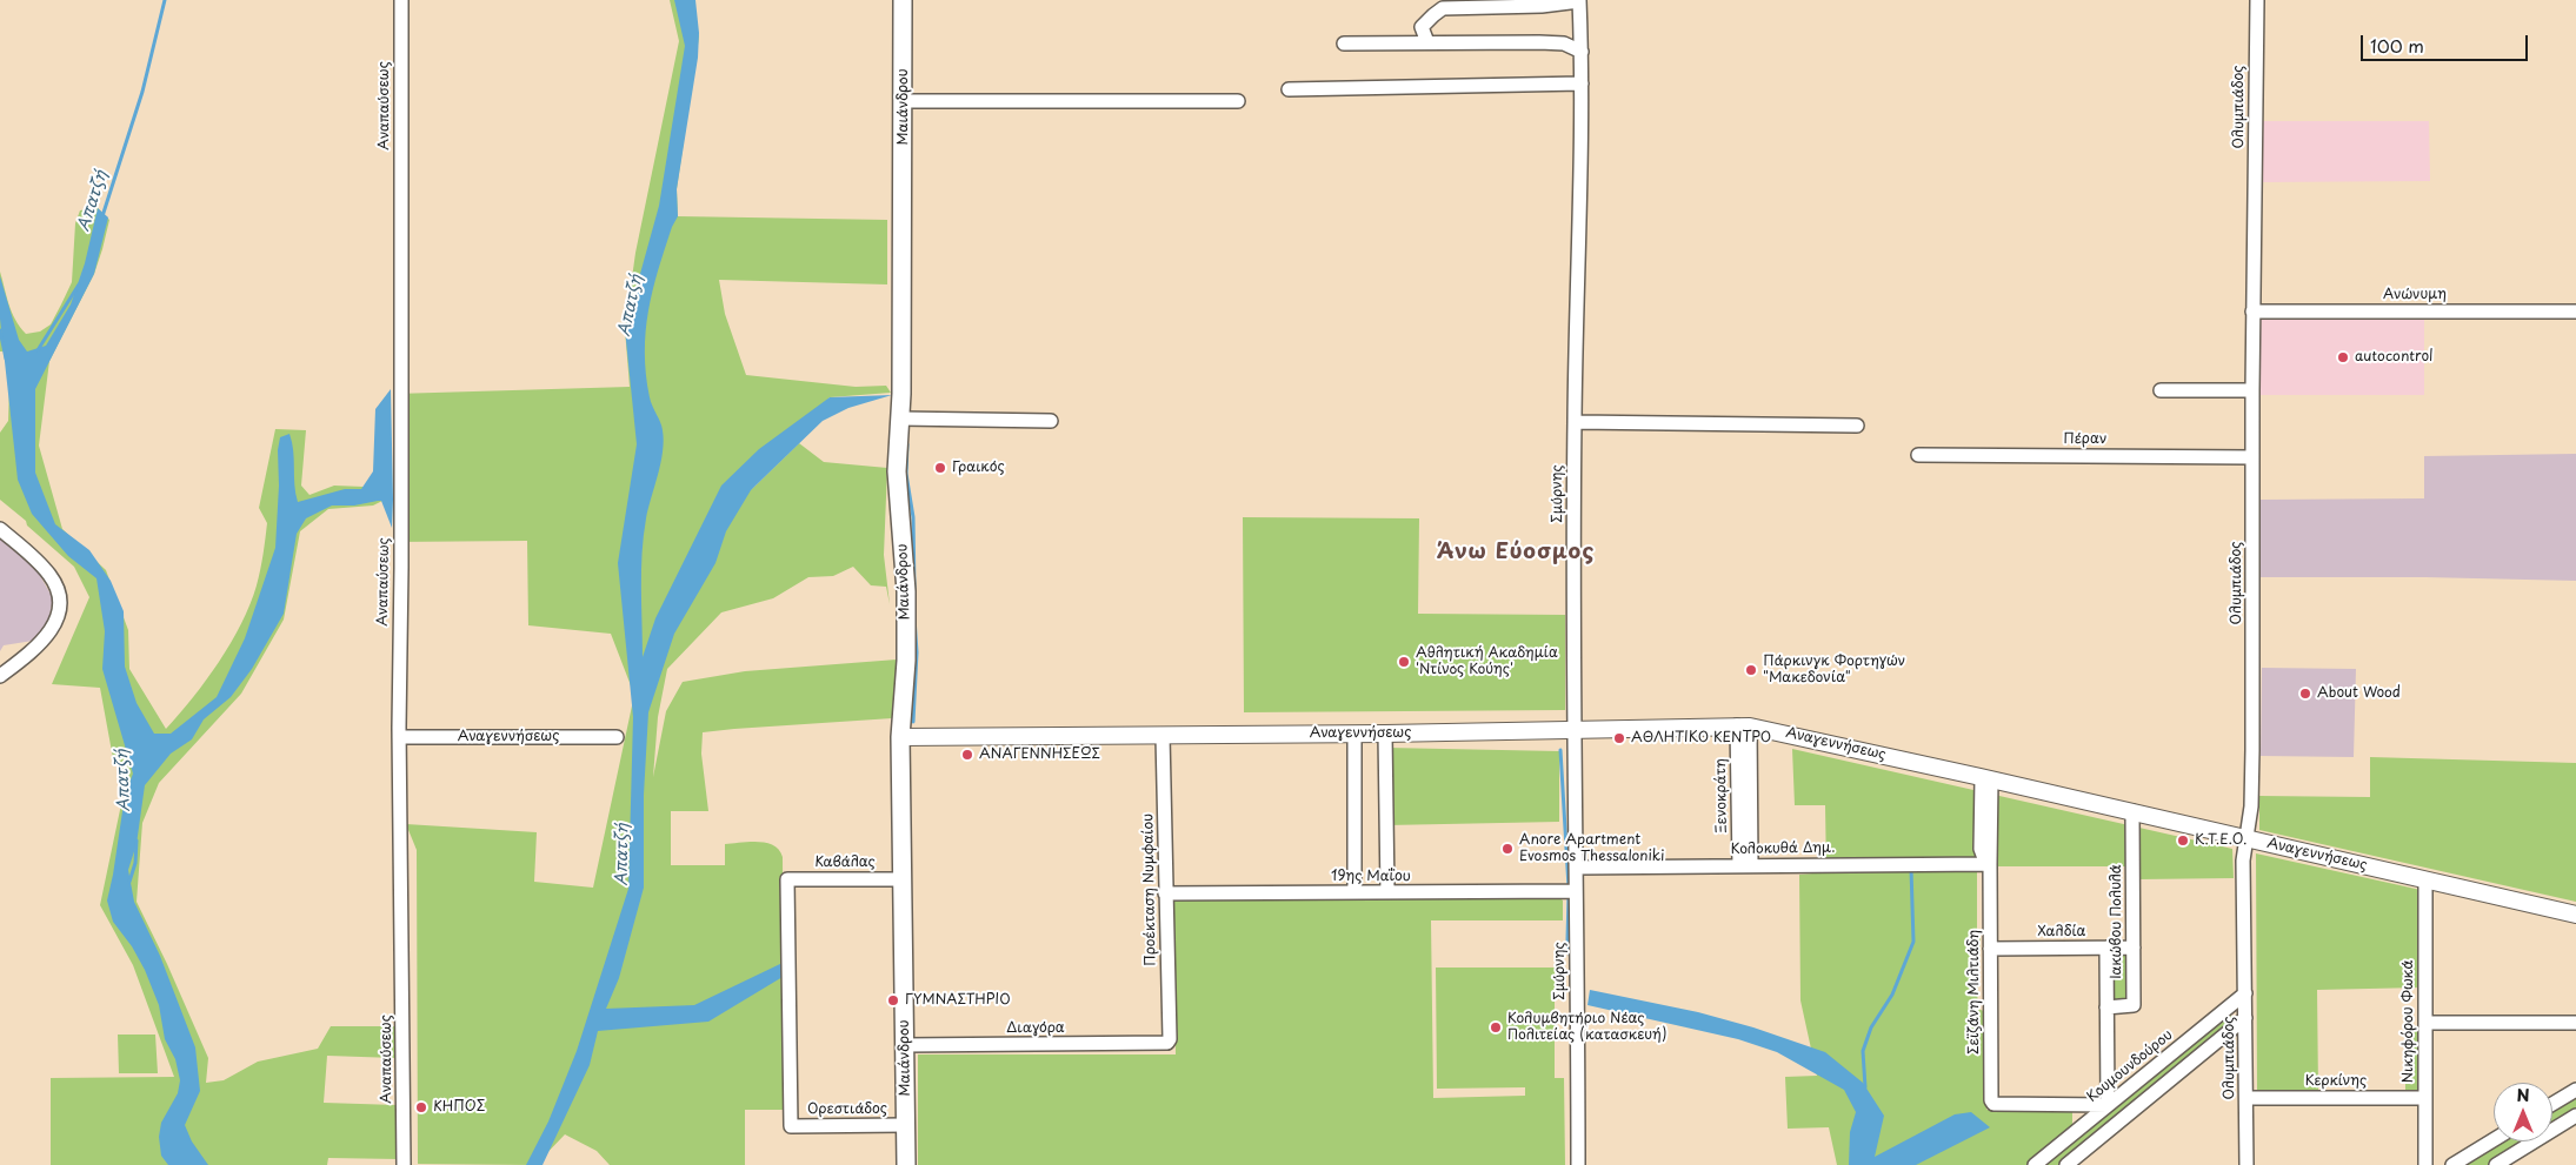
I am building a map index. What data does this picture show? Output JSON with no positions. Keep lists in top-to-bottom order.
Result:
{
  "streets": {
    "main road": ["Μαιάνδρου"],
    "street": [
      "Αναπαύσεως",
      "Ολυμπιάδος",
      "Ανώνυμη",
      "Πέραν",
      "Σμύρνης",
      "Αναγεννήσεως",
      "Ξενοκράτη",
      "Κολοκυθά Δημ.",
      "Καβάλας",
      "19ης Μαΐου",
      "Προέκταση Νυμφαίου",
      "Ιακώβου Πολυλά",
      "Χαλδία",
      "Σεϊζάνη Μιλτιάδη",
      "Νικηφόρου Φωκά",
      "Διαγόρα",
      "Κουμουνδούρου",
      "Κερκίνης",
      "Ορεστιάδος"
    ]
  },
  "crossings": [
    ["Αναπαύσεως", "Αναγεννήσεως"],
    ["Μαιάνδρου", "Αναγεννήσεως"],
    ["Μαιάνδρου", "Καβάλας"],
    ["Μαιάνδρου", "Διαγόρα"],
    ["Μαιάνδρου", "Ορεστιάδος"],
    ["Ολυμπιάδος", "Ανώνυμη"],
    ["Ολυμπιάδος", "Πέραν"],
    ["Ολυμπιάδος", "Αναγεννήσεως"],
    ["Ολυμπιάδος", "Κουμουνδούρου"],
    ["Ολυμπιάδος", "Κερκίνης"],
    ["Σμύρνης", "Αναγεννήσεως"],
    ["Σμύρνης", "Κολοκυθά Δημ."],
    ["Σμύρνης", "19ης Μαΐου"],
    ["Αναγεννήσεως", "Ξενοκράτη"],
    ["Αναγεννήσεως", "Προέκταση Νυμφαίου"],
    ["Αναγεννήσεως", "Ιακώβου Πολυλά"],
    ["Αναγεννήσεως", "Σεϊζάνη Μιλτιάδη"],
    ["Αναγεννήσεως", "Νικηφόρου Φωκά"],
    ["Ξενοκράτη", "Κολοκυθά Δημ."],
    ["Κολοκυθά Δημ.", "Σεϊζάνη Μιλτιάδη"],
    ["Καβάλας", "Ορεστιάδος"],
    ["19ης Μαΐου", "Προέκταση Νυμφαίου"],
    ["Προέκταση Νυμφαίου", "Διαγόρα"],
    ["Ιακώβου Πολυλά", "Χαλδία"],
    ["Ιακώβου Πολυλά", "Σεϊζάνη Μιλτιάδη"],
    ["Ιακώβου Πολυλά", "Κουμουνδούρου"],
    ["Χαλδία", "Σεϊζάνη Μιλτιάδη"],
    ["Σεϊζάνη Μιλτιάδη", "Κουμουνδούρου"],
    ["Νικηφόρου Φωκά", "Κερκίνης"]
  ],
  "districts": ["Άνω Εύοσμος"],
  "water": ["Απατζή"],
  "places": [
    "autocontrol",
    "Γραικός",
    "Αθλητική Ακαδημία 'Ντίνος Κούης'",
    "Πάρκινγκ Φορτηγών \"Μακεδονία\"",
    "About Wood",
    "ΑΘΛΗΤΙΚΟ ΚΕΝΤΡΟ",
    "ΑΝΑΓΕΝΝΗΣΕΩΣ",
    "K.T.E.O.",
    "Anore Apartment Evosmos Thessaloniki",
    "ΓΥΜΝΑΣΤΗΡΙΟ",
    "Κολυμβητήριο Νέας Πολιτείας (κατασκευή)",
    "ΚΗΠΟΣ"
  ],
  "scale_bar": "100 m",
  "north": "top"
}
